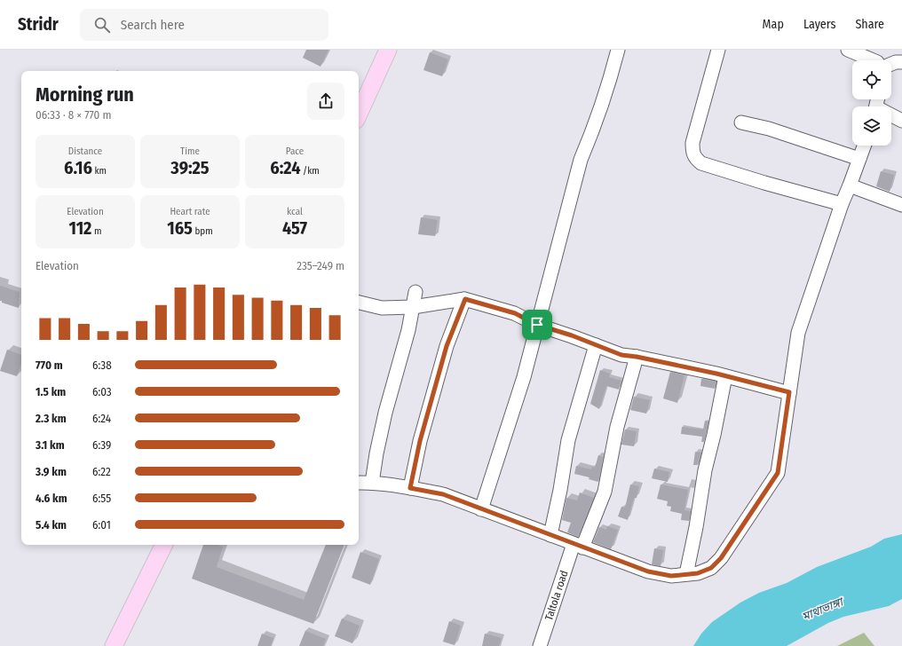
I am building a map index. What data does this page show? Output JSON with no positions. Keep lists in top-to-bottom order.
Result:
{
  "streets": {
    "street": ["Taltola road"]
  },
  "water": ["মাথাভাঙ্গা"],
  "page": {
    "header": "Stridr",
    "search": "Search here",
    "nav": ["Map", "Layers", "Share"],
    "heading": ["Morning run", "06:33 · 8 × 770 m"],
    "stats": [
      ["Distance", "6.16 km"],
      ["Time", "39:25"],
      ["Pace", "6:24 /km"],
      ["Elevation", "112 m"],
      ["Heart rate", "165 bpm"],
      ["kcal", "457"]
    ],
    "chart": ["Elevation", "235–249 m"],
    "list": [
      {
        "name": "770 m",
        "note": "6:38"
      },
      {
        "name": "1.5 km",
        "note": "6:03"
      },
      {
        "name": "2.3 km",
        "note": "6:24"
      },
      {
        "name": "3.1 km",
        "note": "6:39"
      },
      {
        "name": "3.9 km",
        "note": "6:22"
      },
      {
        "name": "4.6 km",
        "note": "6:55"
      },
      {
        "name": "5.4 km",
        "note": "6:01"
      }
    ]
  }
}
